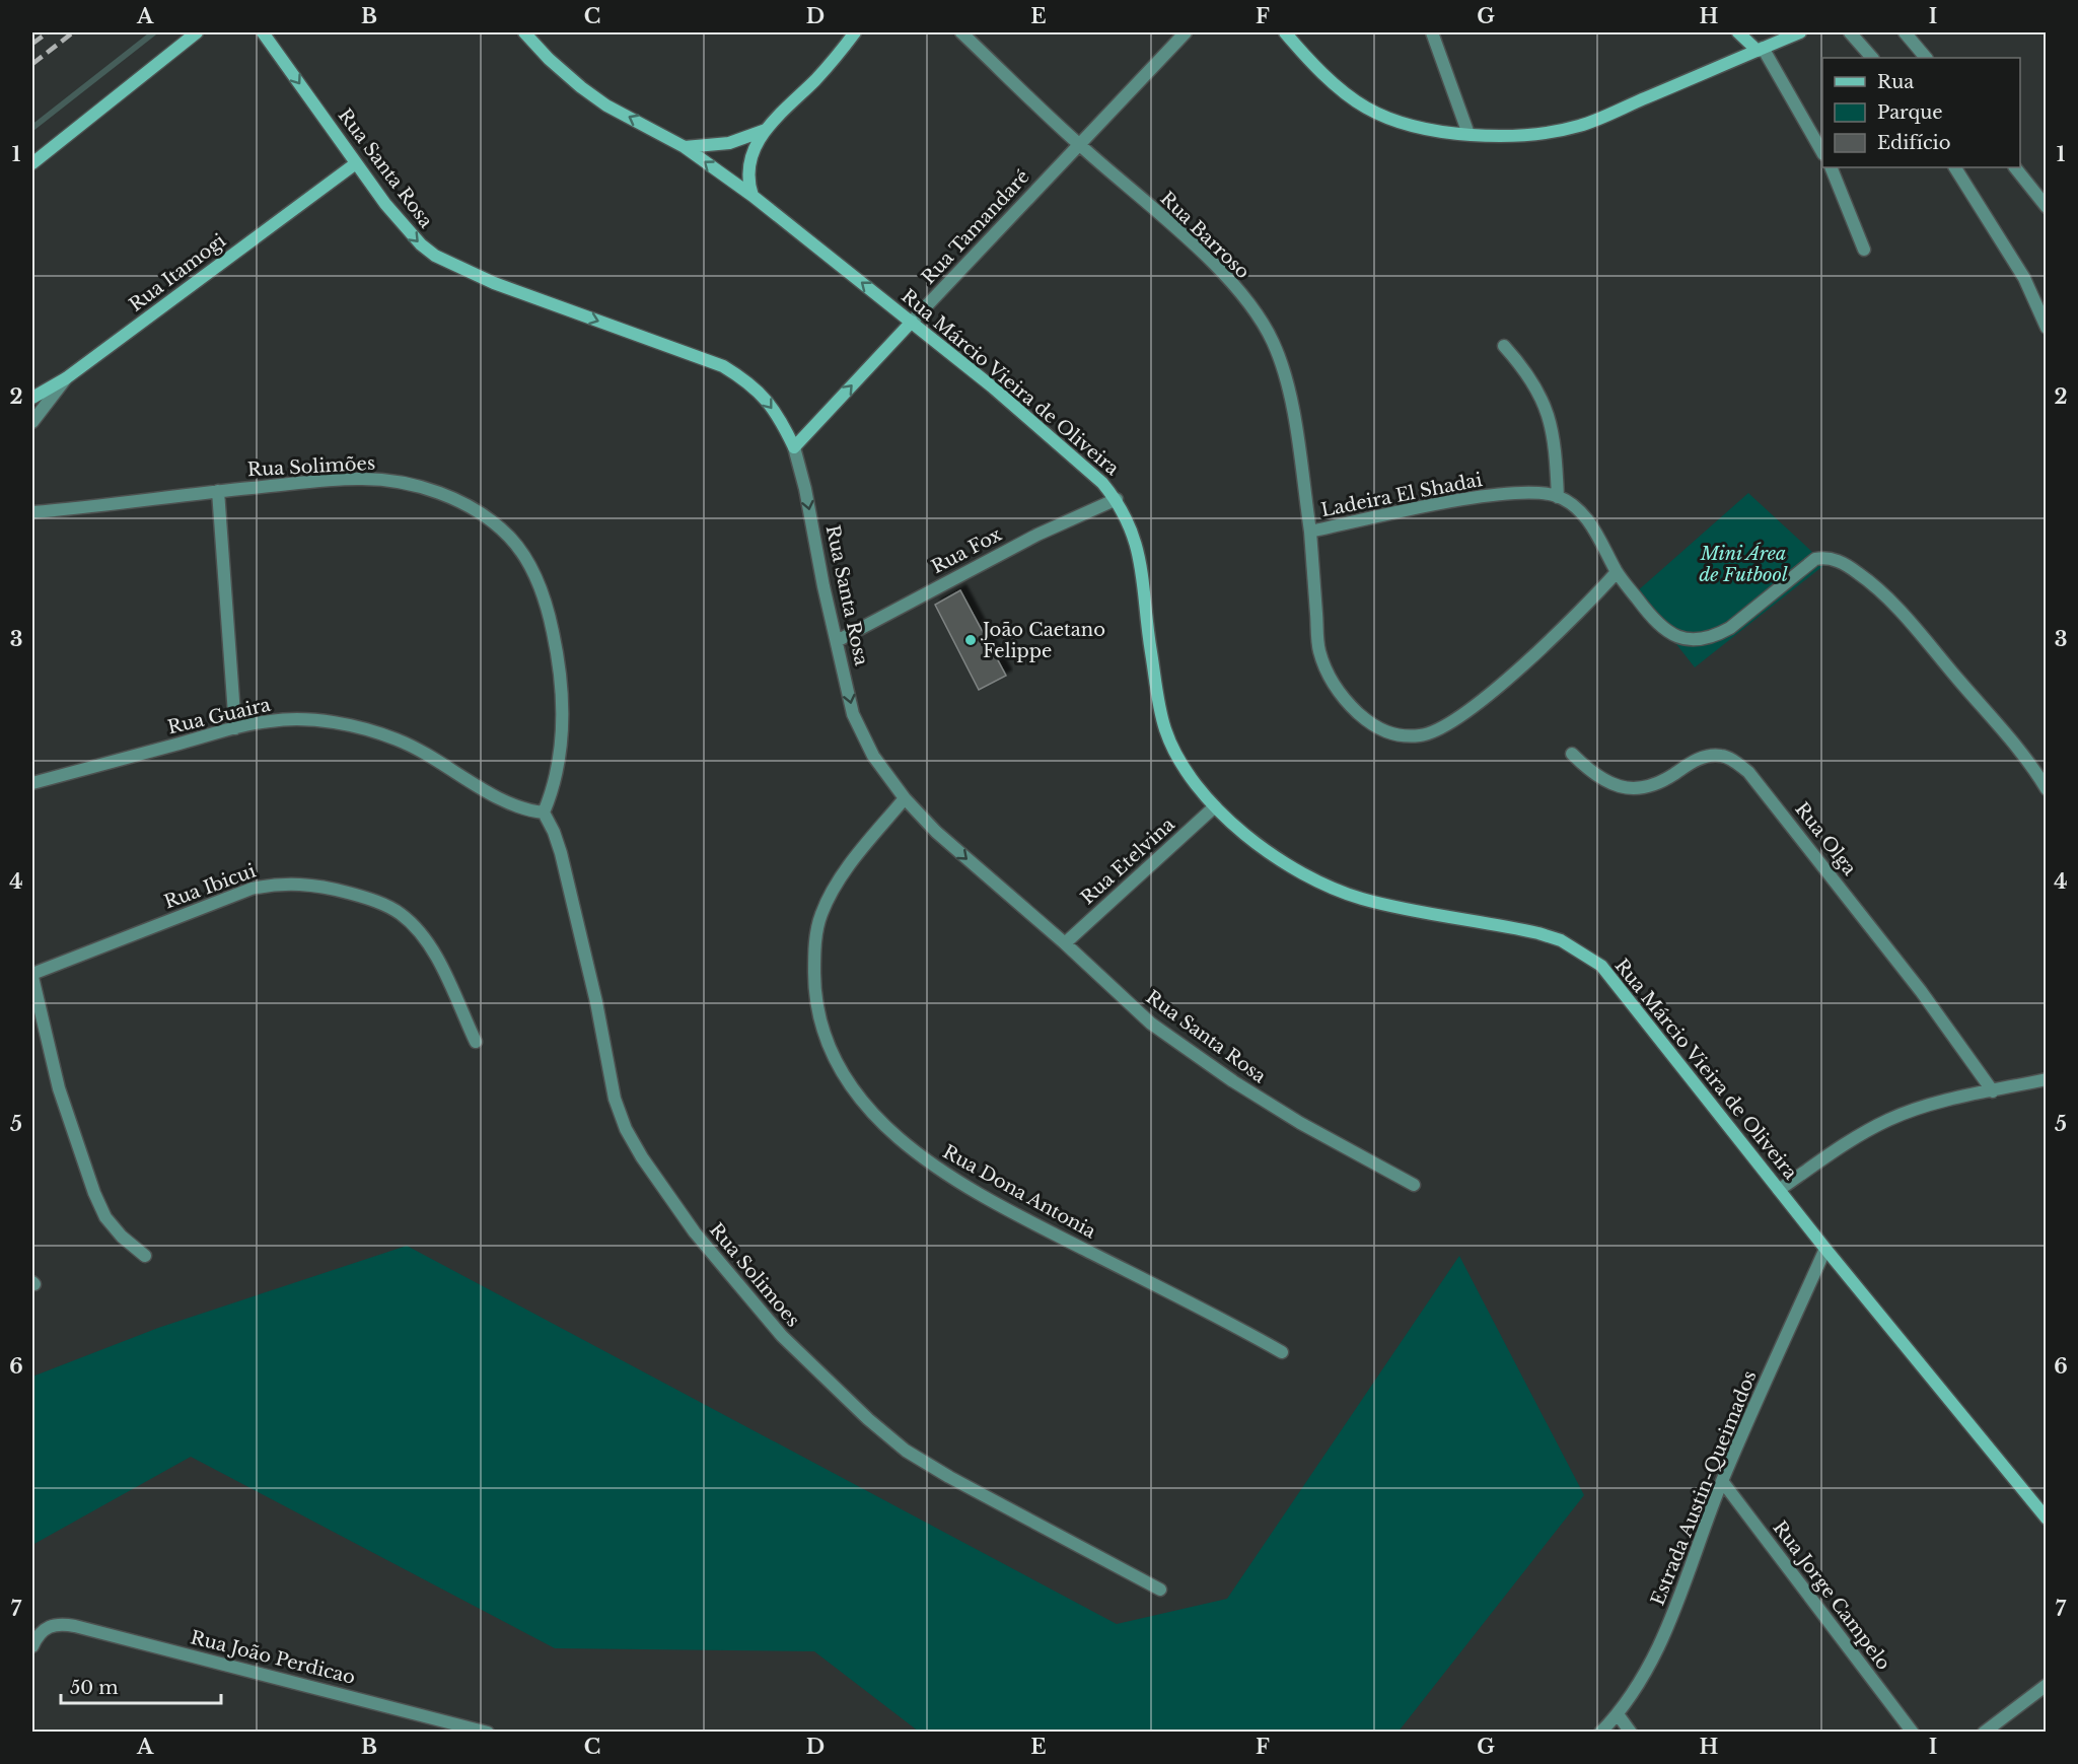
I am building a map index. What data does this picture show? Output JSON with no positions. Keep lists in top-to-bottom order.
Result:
{
  "streets": {
    "main road": [
      "Rua Santa Rosa",
      "Rua Tamandaré",
      "Rua Itamogi",
      "Rua Márcio Vieira de Oliveira"
    ],
    "street": [
      "Rua Barroso",
      "Rua Solimões",
      "Ladeira El Shadai",
      "Rua Fox",
      "Rua Guaira",
      "Rua Olga",
      "Rua Etelvina",
      "Rua Ibicui",
      "Rua Dona Antonia",
      "Rua Solimoes",
      "Estrada Austin-Queimados",
      "Rua Jorge Campelo",
      "Rua João Perdicao"
    ]
  },
  "crossings": [
    ["Rua Santa Rosa", "Rua Tamandaré"],
    ["Rua Santa Rosa", "Rua Itamogi"],
    ["Rua Santa Rosa", "Rua Fox"],
    ["Rua Santa Rosa", "Rua Etelvina"],
    ["Rua Santa Rosa", "Rua Dona Antonia"],
    ["Rua Tamandaré", "Rua Barroso"],
    ["Rua Tamandaré", "Rua Márcio Vieira de Oliveira"],
    ["Rua Barroso", "Ladeira El Shadai"],
    ["Rua Márcio Vieira de Oliveira", "Rua Fox"],
    ["Rua Márcio Vieira de Oliveira", "Rua Etelvina"],
    ["Rua Márcio Vieira de Oliveira", "Estrada Austin-Queimados"],
    ["Rua Solimões", "Rua Guaira"],
    ["Rua Solimões", "Rua Solimoes"],
    ["Rua Guaira", "Rua Solimoes"],
    ["Estrada Austin-Queimados", "Rua Jorge Campelo"]
  ],
  "one_way": ["Rua Santa Rosa"],
  "parks": ["Mini Área de Futbool"],
  "places": ["João Caetano Felippe"],
  "legend": ["Rua", "Parque", "Edifício"],
  "scale_bar": "50 m",
  "grid": {
    "columns": [
      "A",
      "B",
      "C",
      "D",
      "E",
      "F",
      "G",
      "H",
      "I"
    ],
    "rows": [
      "1",
      "2",
      "3",
      "4",
      "5",
      "6",
      "7"
    ]
  }
}
